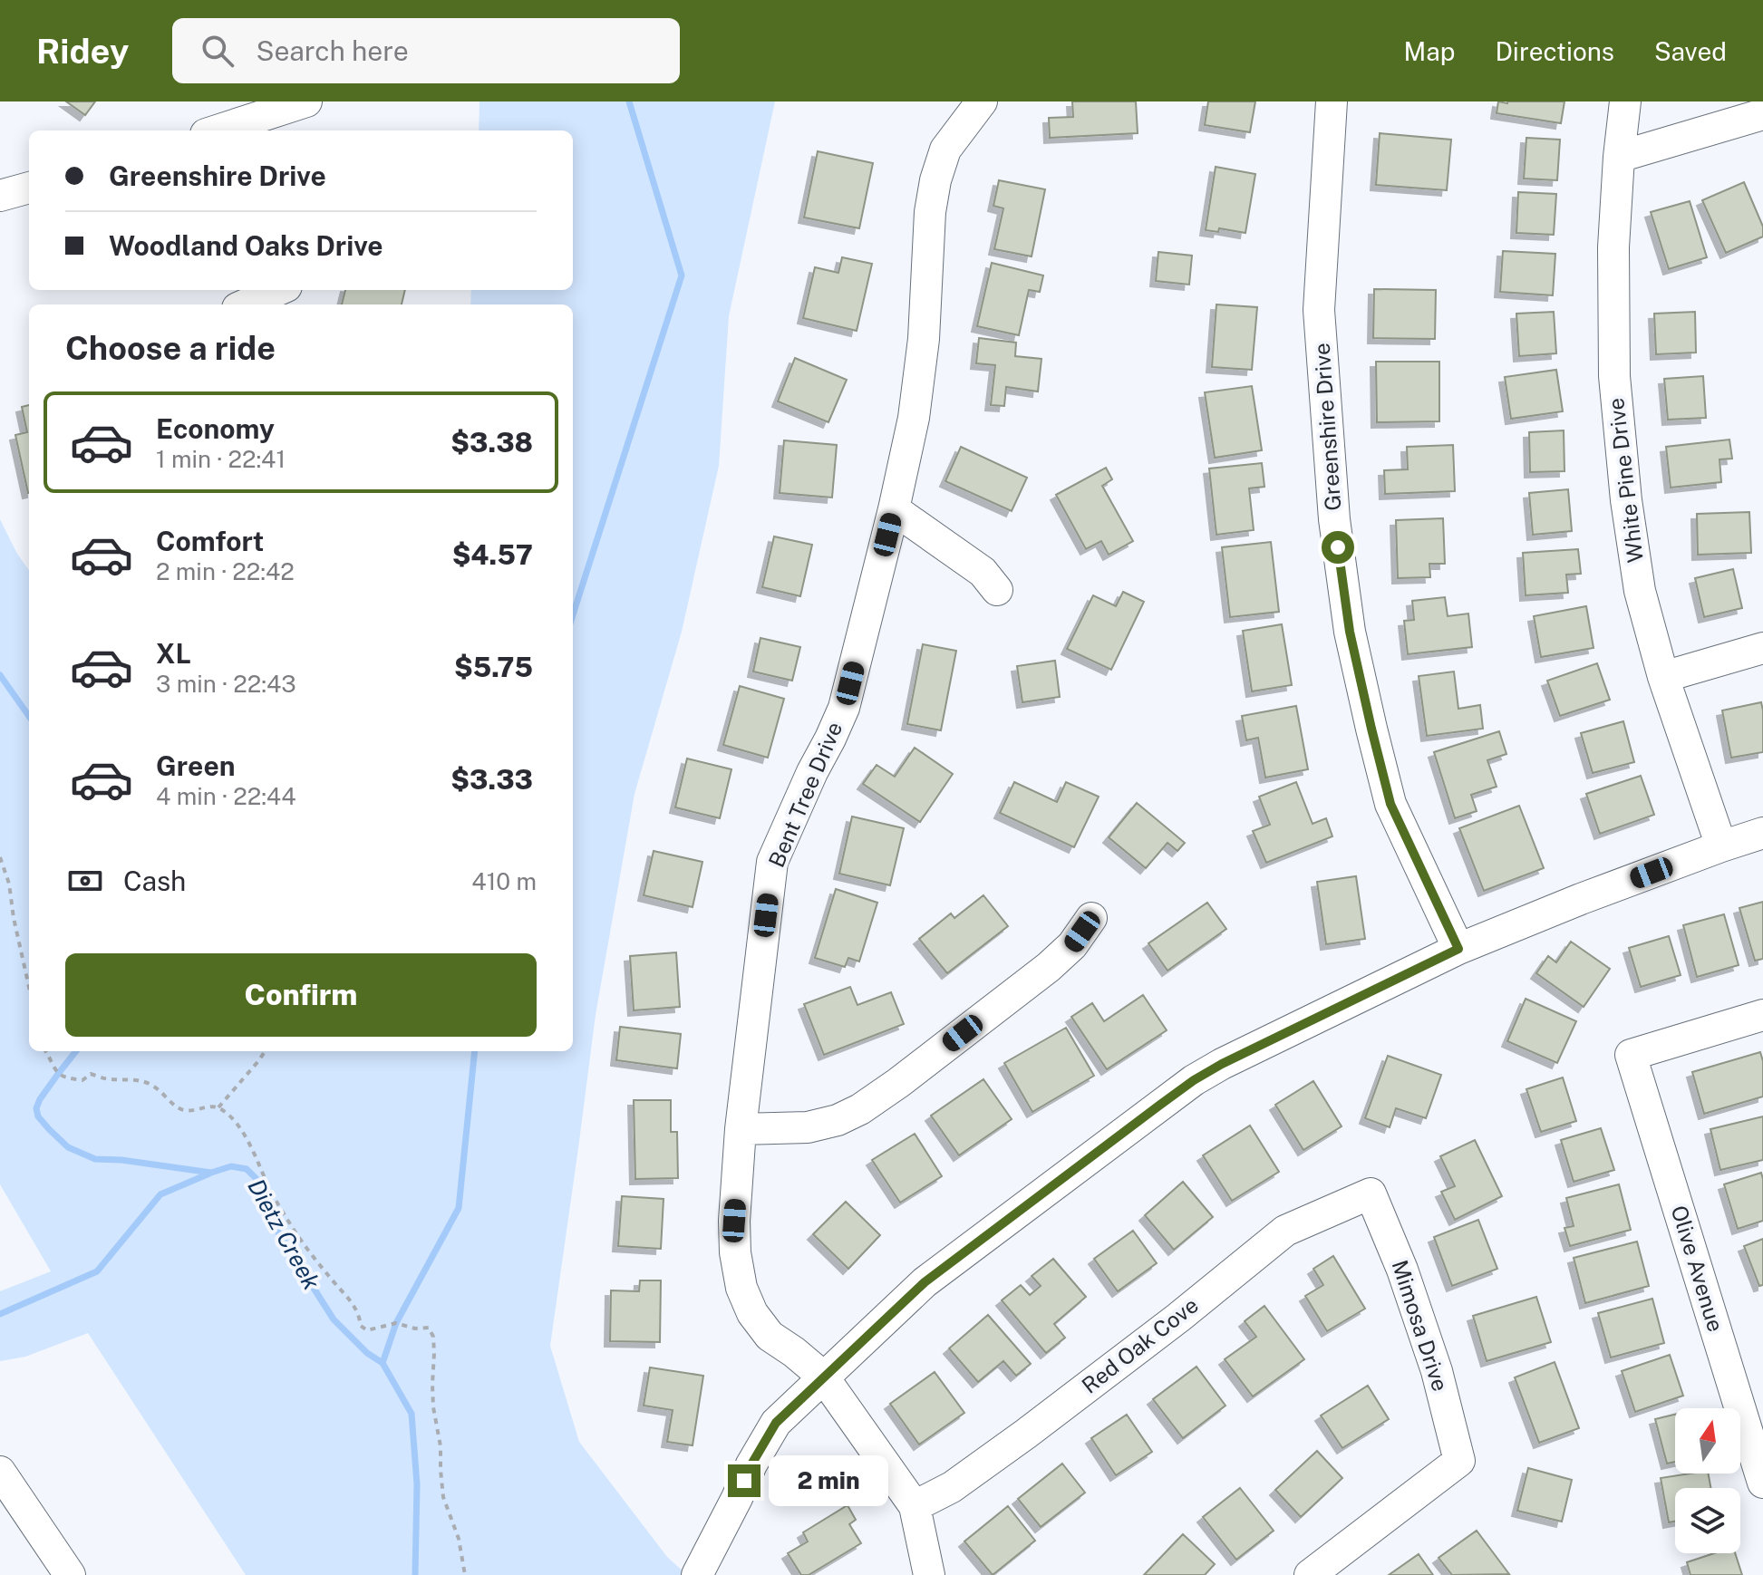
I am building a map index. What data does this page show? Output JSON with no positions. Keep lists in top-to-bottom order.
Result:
{
  "streets": {
    "street": [
      "Greenshire Drive",
      "White Pine Drive",
      "Bent Tree Drive",
      "Olive Avenue",
      "Mimosa Drive",
      "Red Oak Cove"
    ]
  },
  "crossings": [
    ["Bent Tree Drive", "Red Oak Cove"],
    ["Mimosa Drive", "Red Oak Cove"]
  ],
  "water": ["Dietz Creek"],
  "north": "top",
  "page": {
    "header": "Ridey",
    "search": "Search here",
    "nav": ["Map", "Directions", "Saved"],
    "banner": ["Greenshire Drive", "Woodland Oaks Drive"],
    "heading": "Choose a ride",
    "list": [
      {
        "name": "Economy",
        "note": "1 min · 22:41",
        "value": "$3.38"
      },
      {
        "name": "Comfort",
        "note": "2 min · 22:42",
        "value": "$4.57"
      },
      {
        "name": "XL",
        "note": "3 min · 22:43",
        "value": "$5.75"
      },
      {
        "name": "Green",
        "note": "4 min · 22:44",
        "value": "$3.33"
      }
    ],
    "pay": ["Cash", "410 m"],
    "buttons": "Confirm",
    "bubble": "2 min"
  }
}
